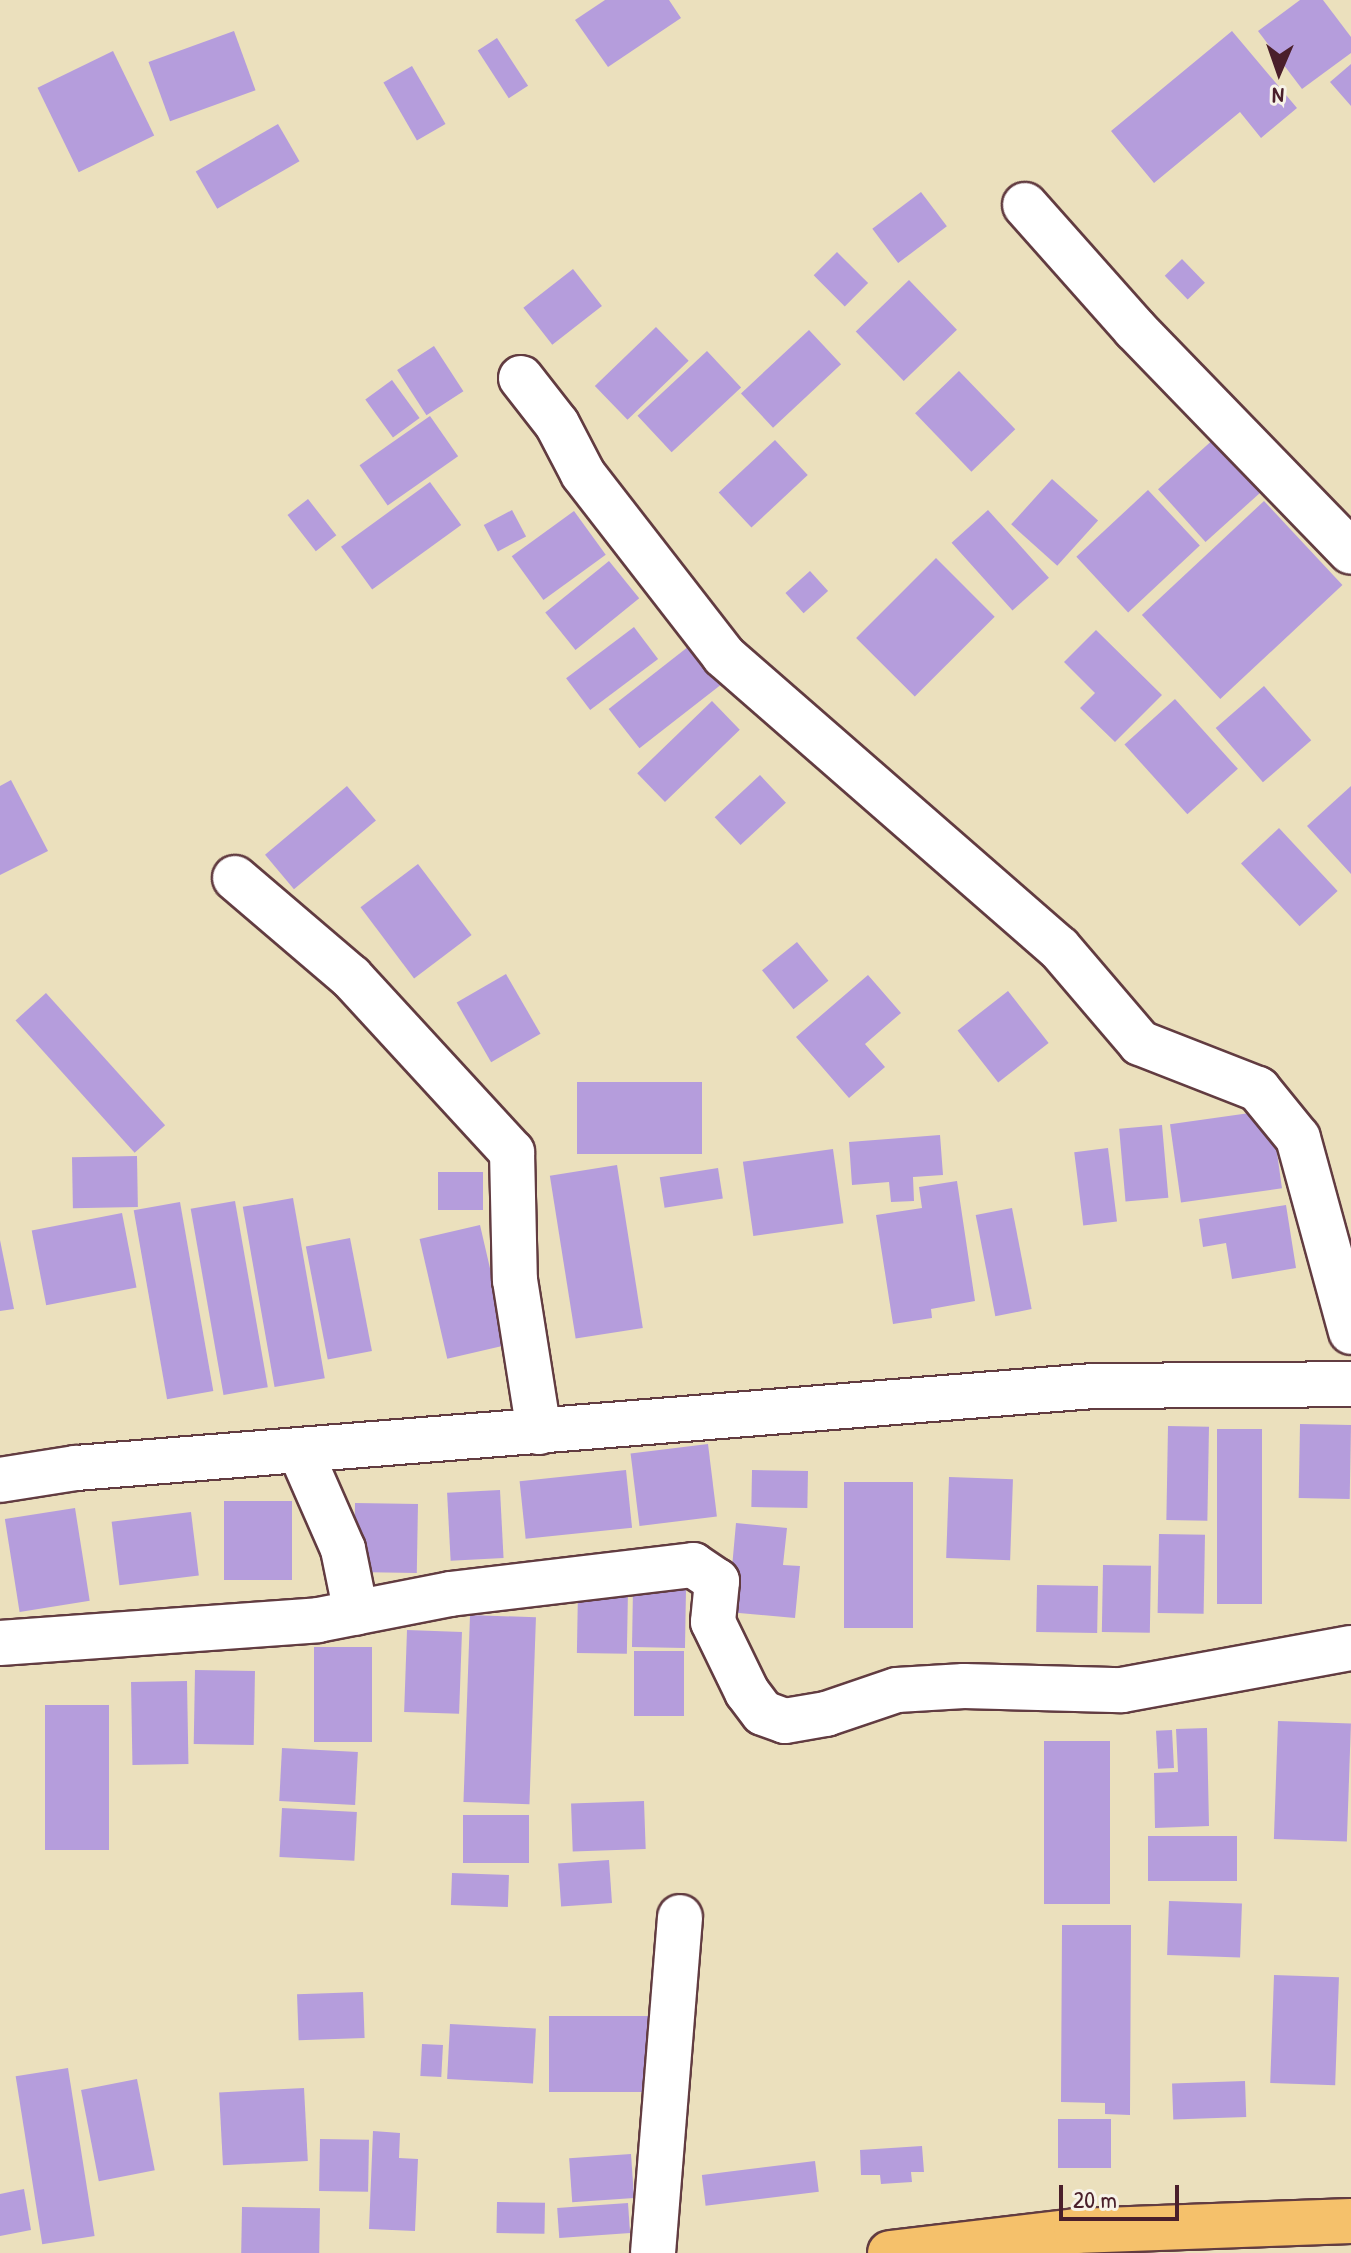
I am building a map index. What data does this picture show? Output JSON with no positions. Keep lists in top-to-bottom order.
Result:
{
  "scale_bar": "20 m",
  "north": "bottom"
}
